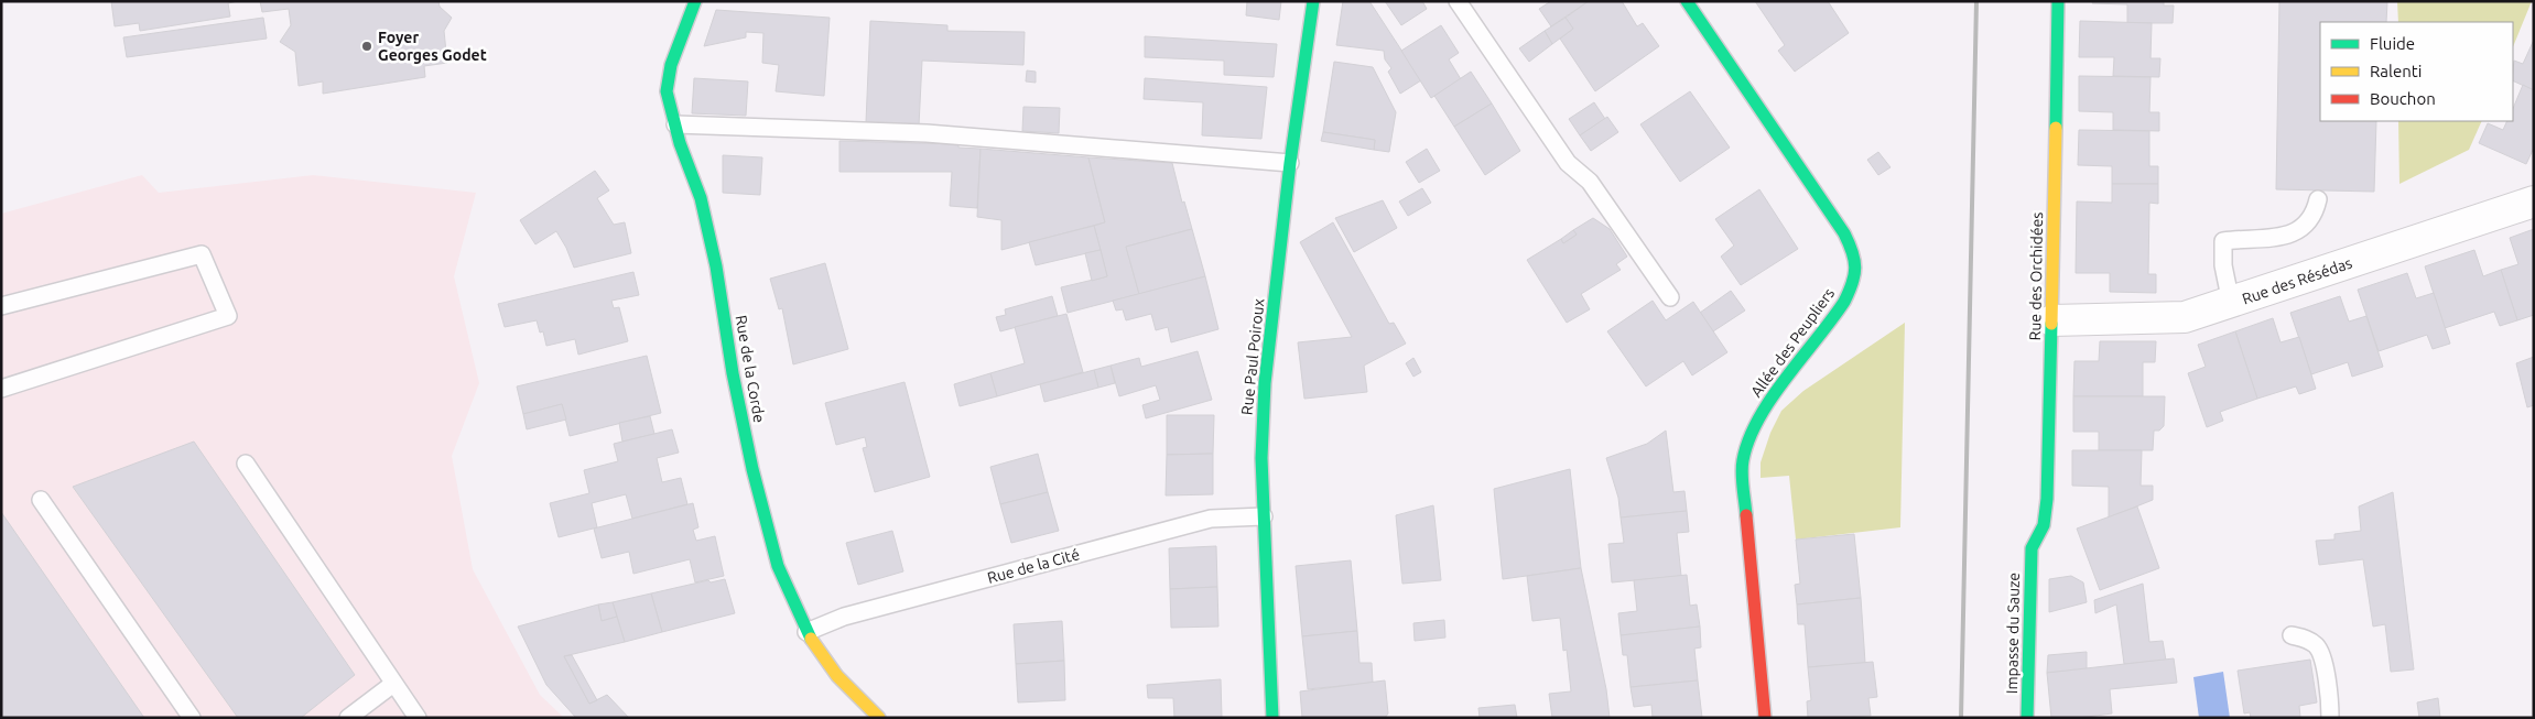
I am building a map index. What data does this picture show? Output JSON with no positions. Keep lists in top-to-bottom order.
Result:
{
  "streets": {
    "street": [
      "Rue des Orchidées",
      "Rue des Résédas",
      "Allée des Peupliers",
      "Rue Paul Poiroux",
      "Rue de la Corde",
      "Impasse du Sauze"
    ],
    "lane": ["Rue de la Cité"]
  },
  "crossings": [
    ["Rue des Orchidées", "Rue des Résédas"],
    ["Rue des Orchidées", "Impasse du Sauze"],
    ["Rue Paul Poiroux", "Rue de la Cité"],
    ["Rue de la Corde", "Rue de la Cité"]
  ],
  "places": ["Foyer Georges Godet"],
  "legend": ["Fluide", "Ralenti", "Bouchon"]
}
